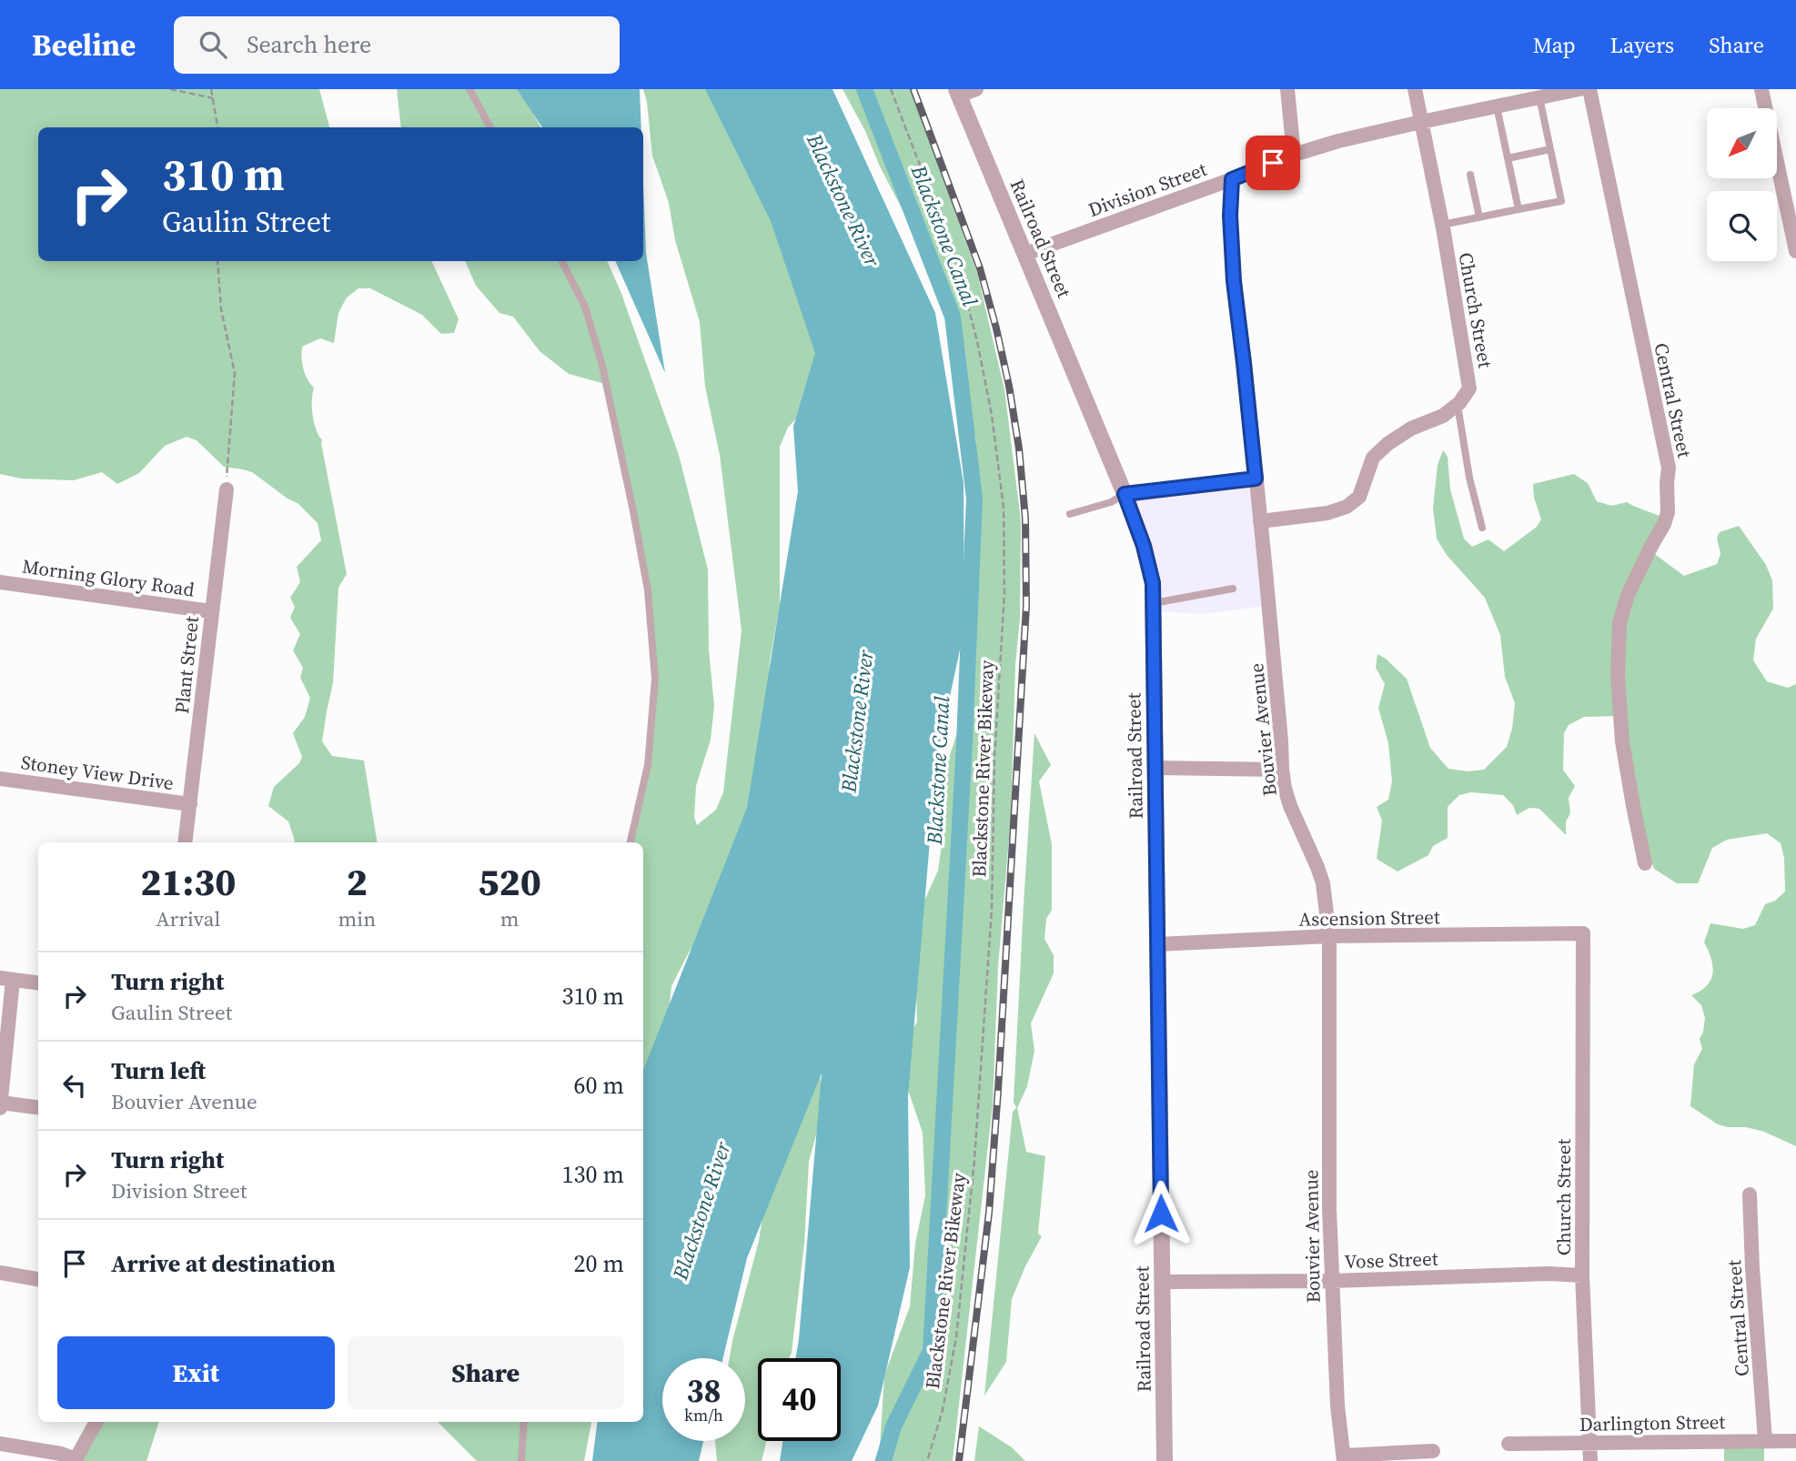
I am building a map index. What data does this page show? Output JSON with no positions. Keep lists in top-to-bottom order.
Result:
{
  "streets": {
    "street": [
      "Division Street",
      "Railroad Street",
      "Church Street",
      "Central Street",
      "Morning Glory Road",
      "Plant Street",
      "Bouvier Avenue",
      "Stoney View Drive",
      "Ascension Street",
      "Vose Street",
      "Darlington Street"
    ],
    "path": ["Blackstone River Bikeway"]
  },
  "crossings": [
    ["Division Street", "Railroad Street"],
    ["Division Street", "Church Street"],
    ["Division Street", "Bouvier Avenue"],
    ["Railroad Street", "Ascension Street"],
    ["Railroad Street", "Vose Street"],
    ["Church Street", "Ascension Street"],
    ["Church Street", "Vose Street"],
    ["Church Street", "Darlington Street"],
    ["Central Street", "Darlington Street"],
    ["Morning Glory Road", "Plant Street"],
    ["Plant Street", "Stoney View Drive"],
    ["Bouvier Avenue", "Ascension Street"],
    ["Bouvier Avenue", "Vose Street"]
  ],
  "water": ["Blackstone River", "Blackstone Canal"],
  "north": "bottom left",
  "page": {
    "header": "Beeline",
    "search": "Search here",
    "nav": ["Map", "Layers", "Share"],
    "turn": ["310 m", "Gaulin Street"],
    "eta": [
      "21:30",
      "Arrival",
      "2",
      "min",
      "520",
      "m"
    ],
    "list": [
      {
        "name": "Turn right",
        "note": "Gaulin Street",
        "value": "310 m"
      },
      {
        "name": "Turn left",
        "note": "Bouvier Avenue",
        "value": "60 m"
      },
      {
        "name": "Turn right",
        "note": "Division Street",
        "value": "130 m"
      },
      {
        "name": "Arrive at destination",
        "value": "20 m"
      }
    ],
    "buttons": ["Exit", "Share"],
    "speed": "38 km/h",
    "limit": "40"
  }
}
